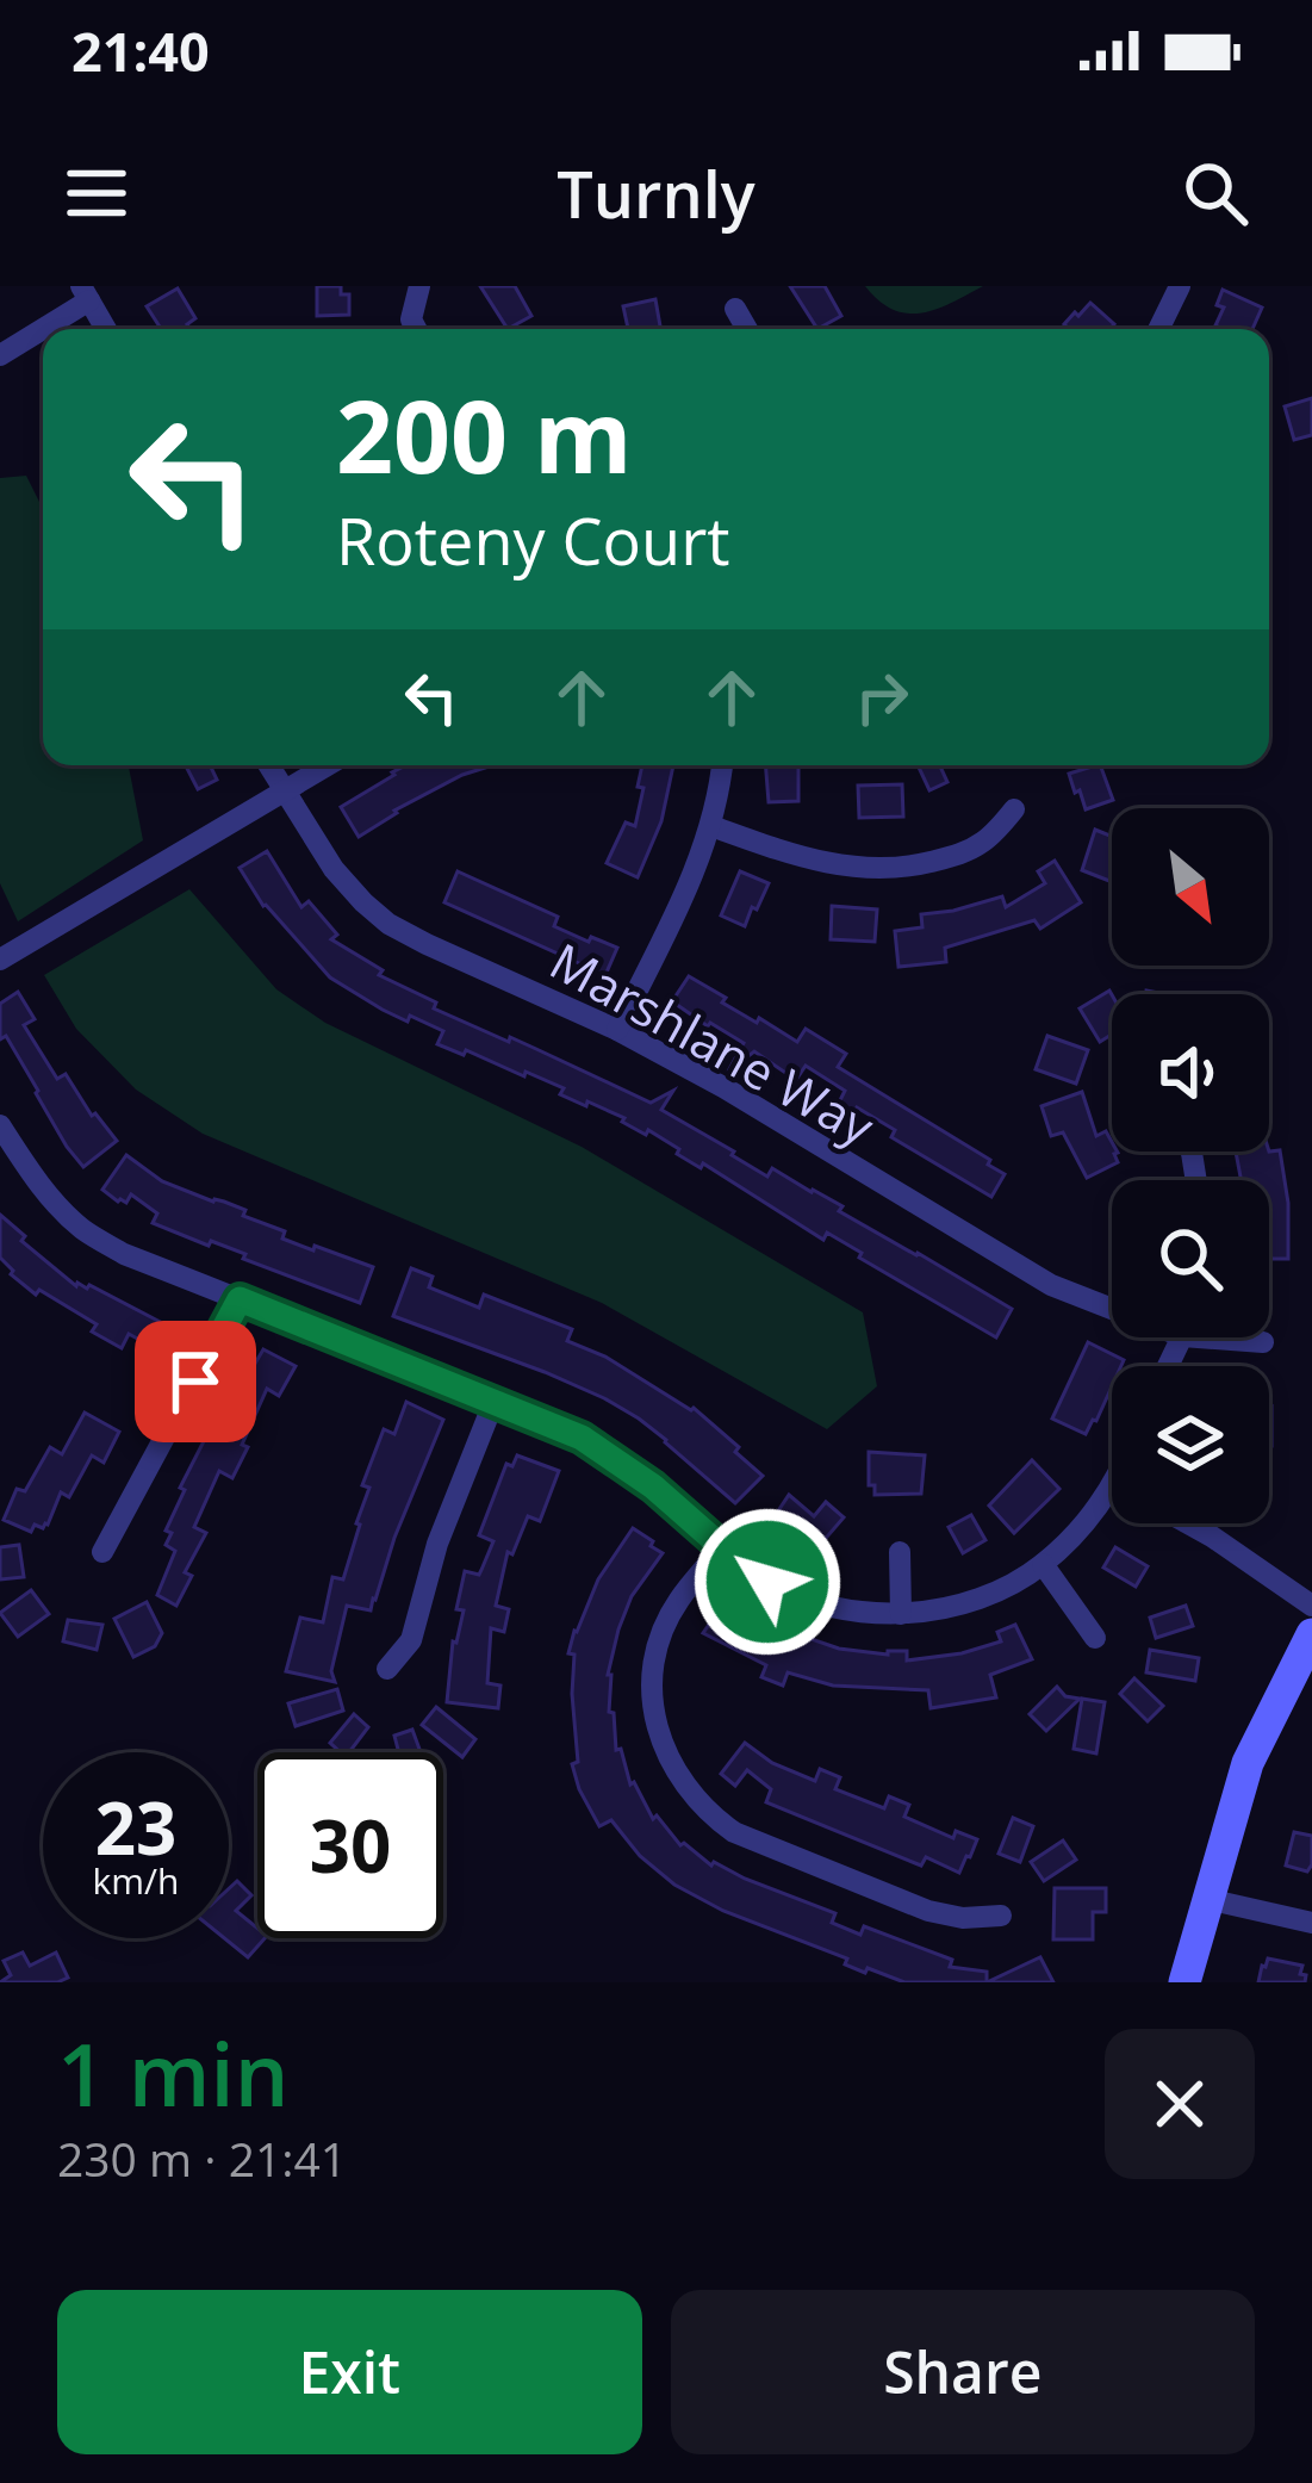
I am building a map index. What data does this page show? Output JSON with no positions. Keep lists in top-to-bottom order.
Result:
{
  "streets": {
    "street": ["Marshlane Way"]
  },
  "north": "bottom right",
  "page": {
    "status": "21:40",
    "header": "Turnly",
    "turn": ["200 m", "Roteny Court"],
    "speed": "23 km/h",
    "limit": "30",
    "heading": ["1 min", "230 m · 21:41"],
    "buttons": ["Exit", "Share"]
  }
}
